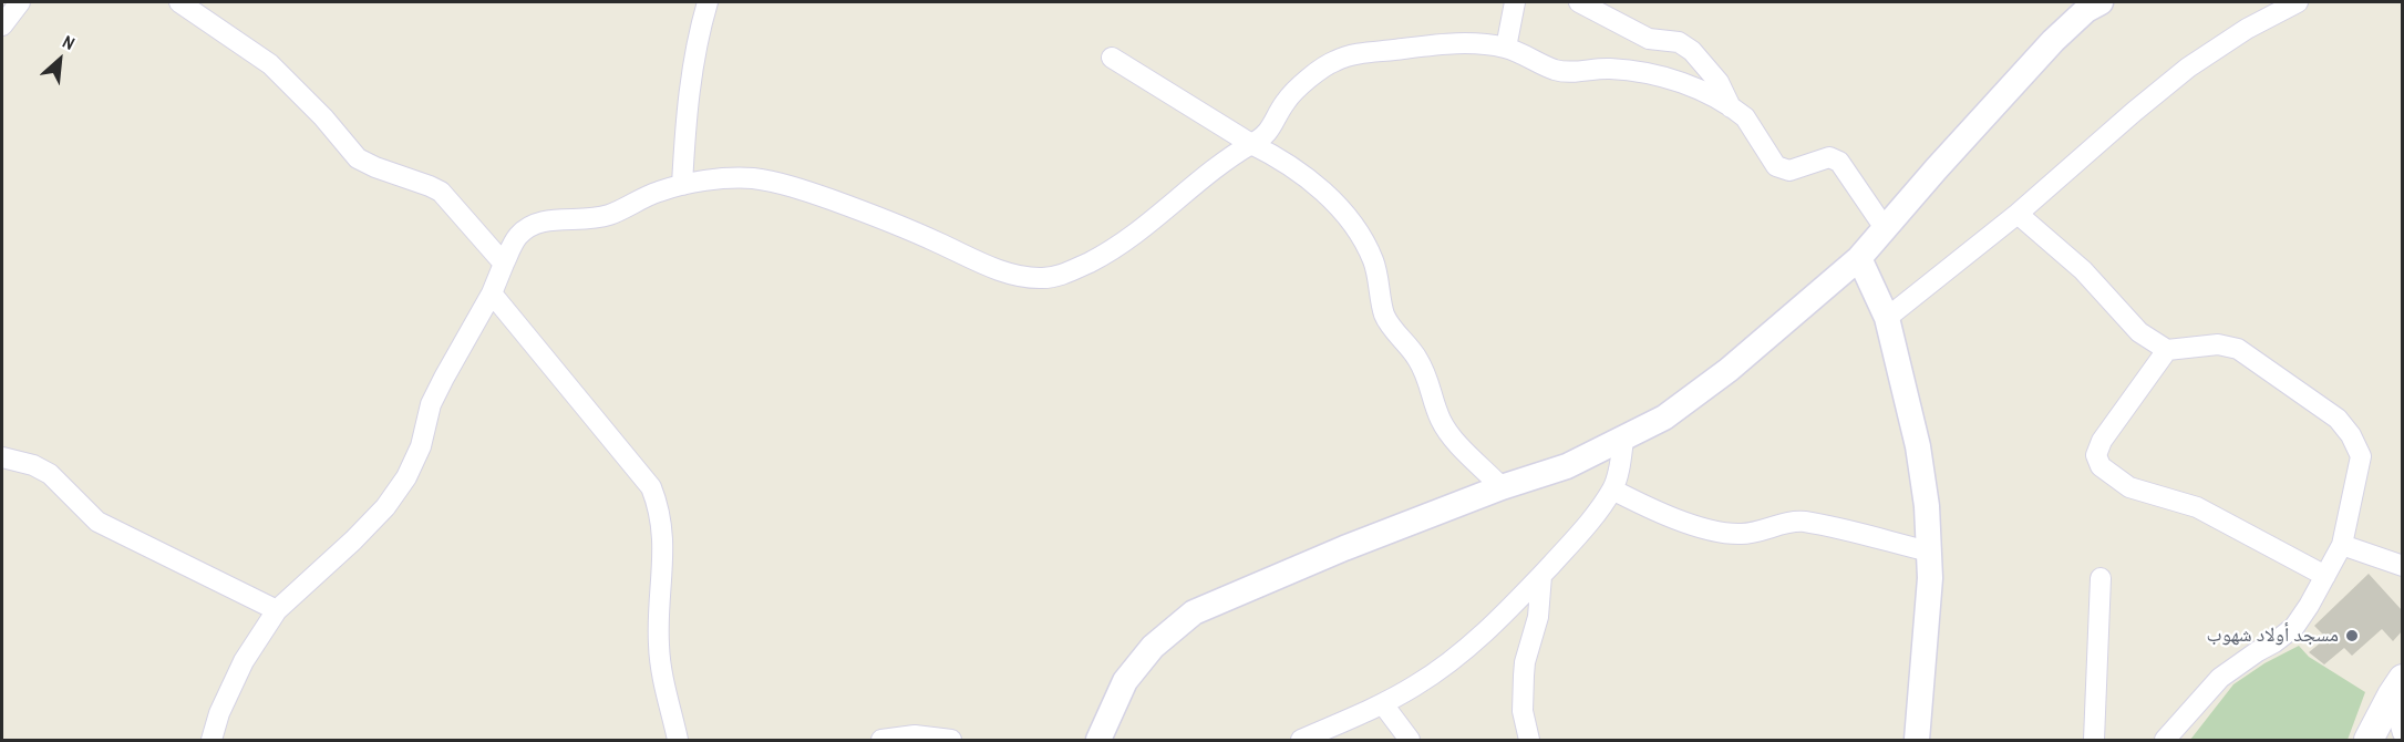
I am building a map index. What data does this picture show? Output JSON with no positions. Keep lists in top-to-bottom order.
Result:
{
  "places": ["مسجد أولاد شهوب"],
  "north": "top right"
}
